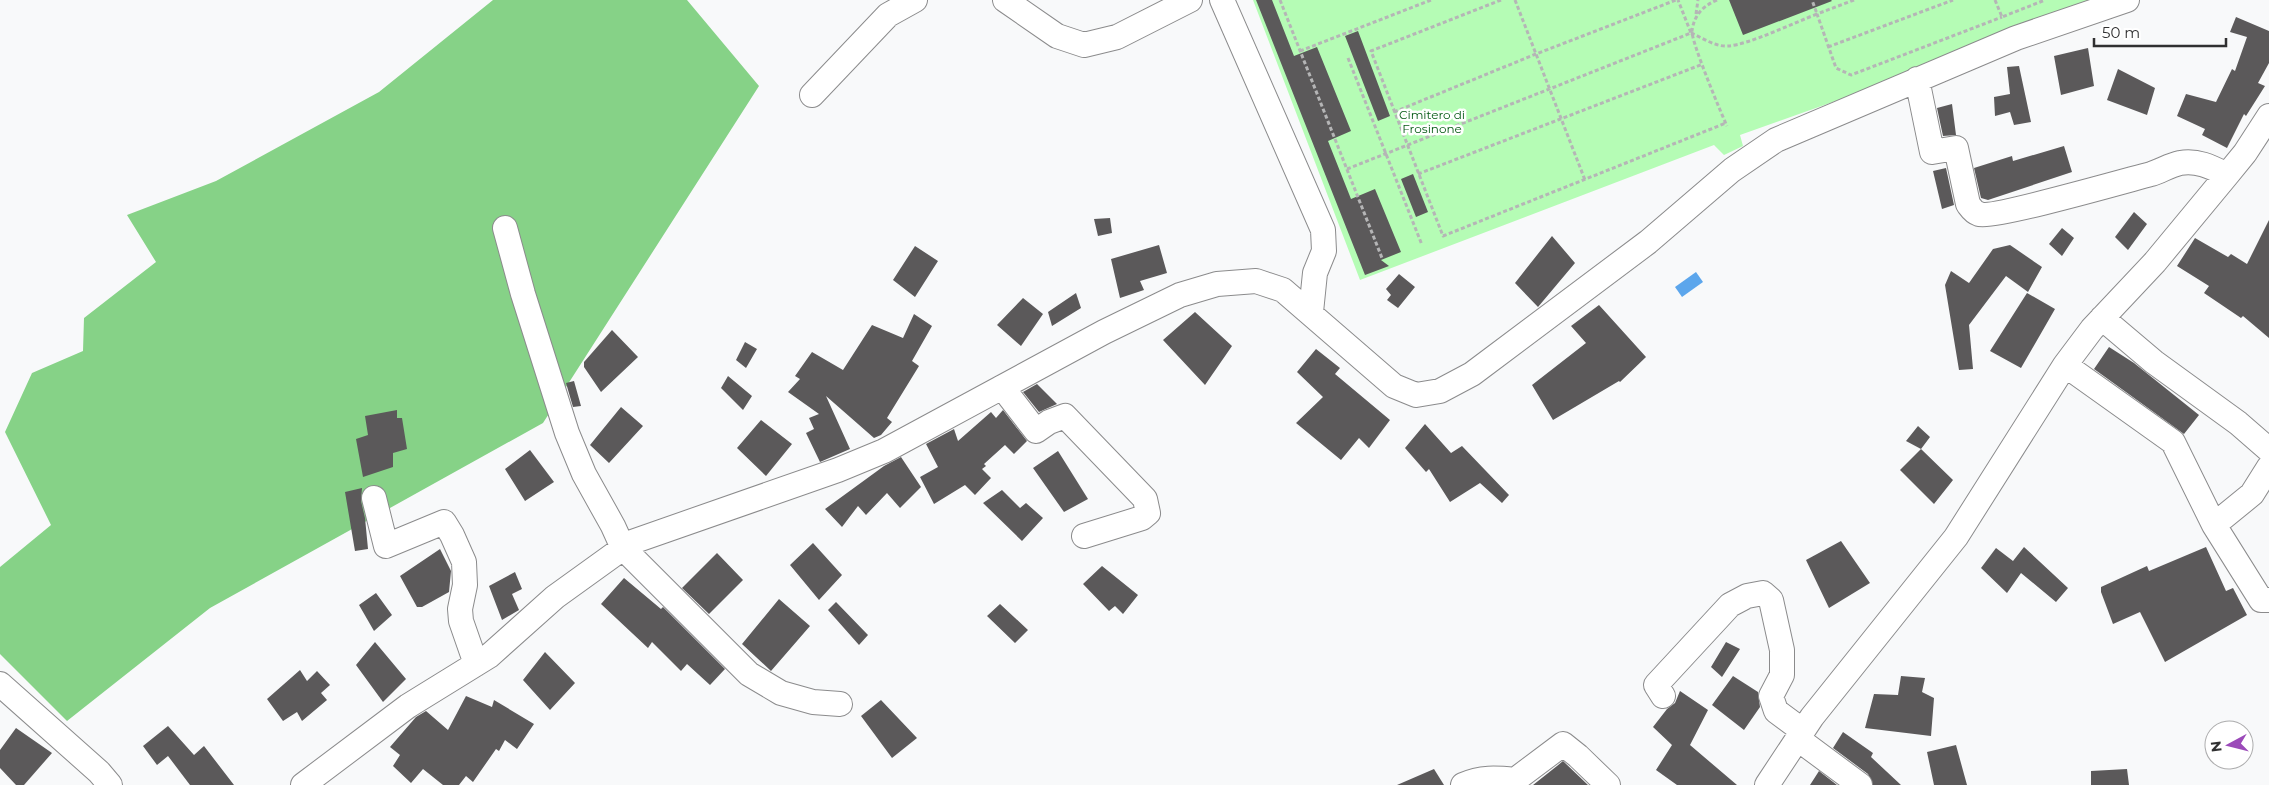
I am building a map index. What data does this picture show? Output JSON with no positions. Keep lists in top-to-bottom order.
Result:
{
  "parks": ["Cimitero di Frosinone"],
  "scale_bar": "50 m",
  "north": "left"
}
